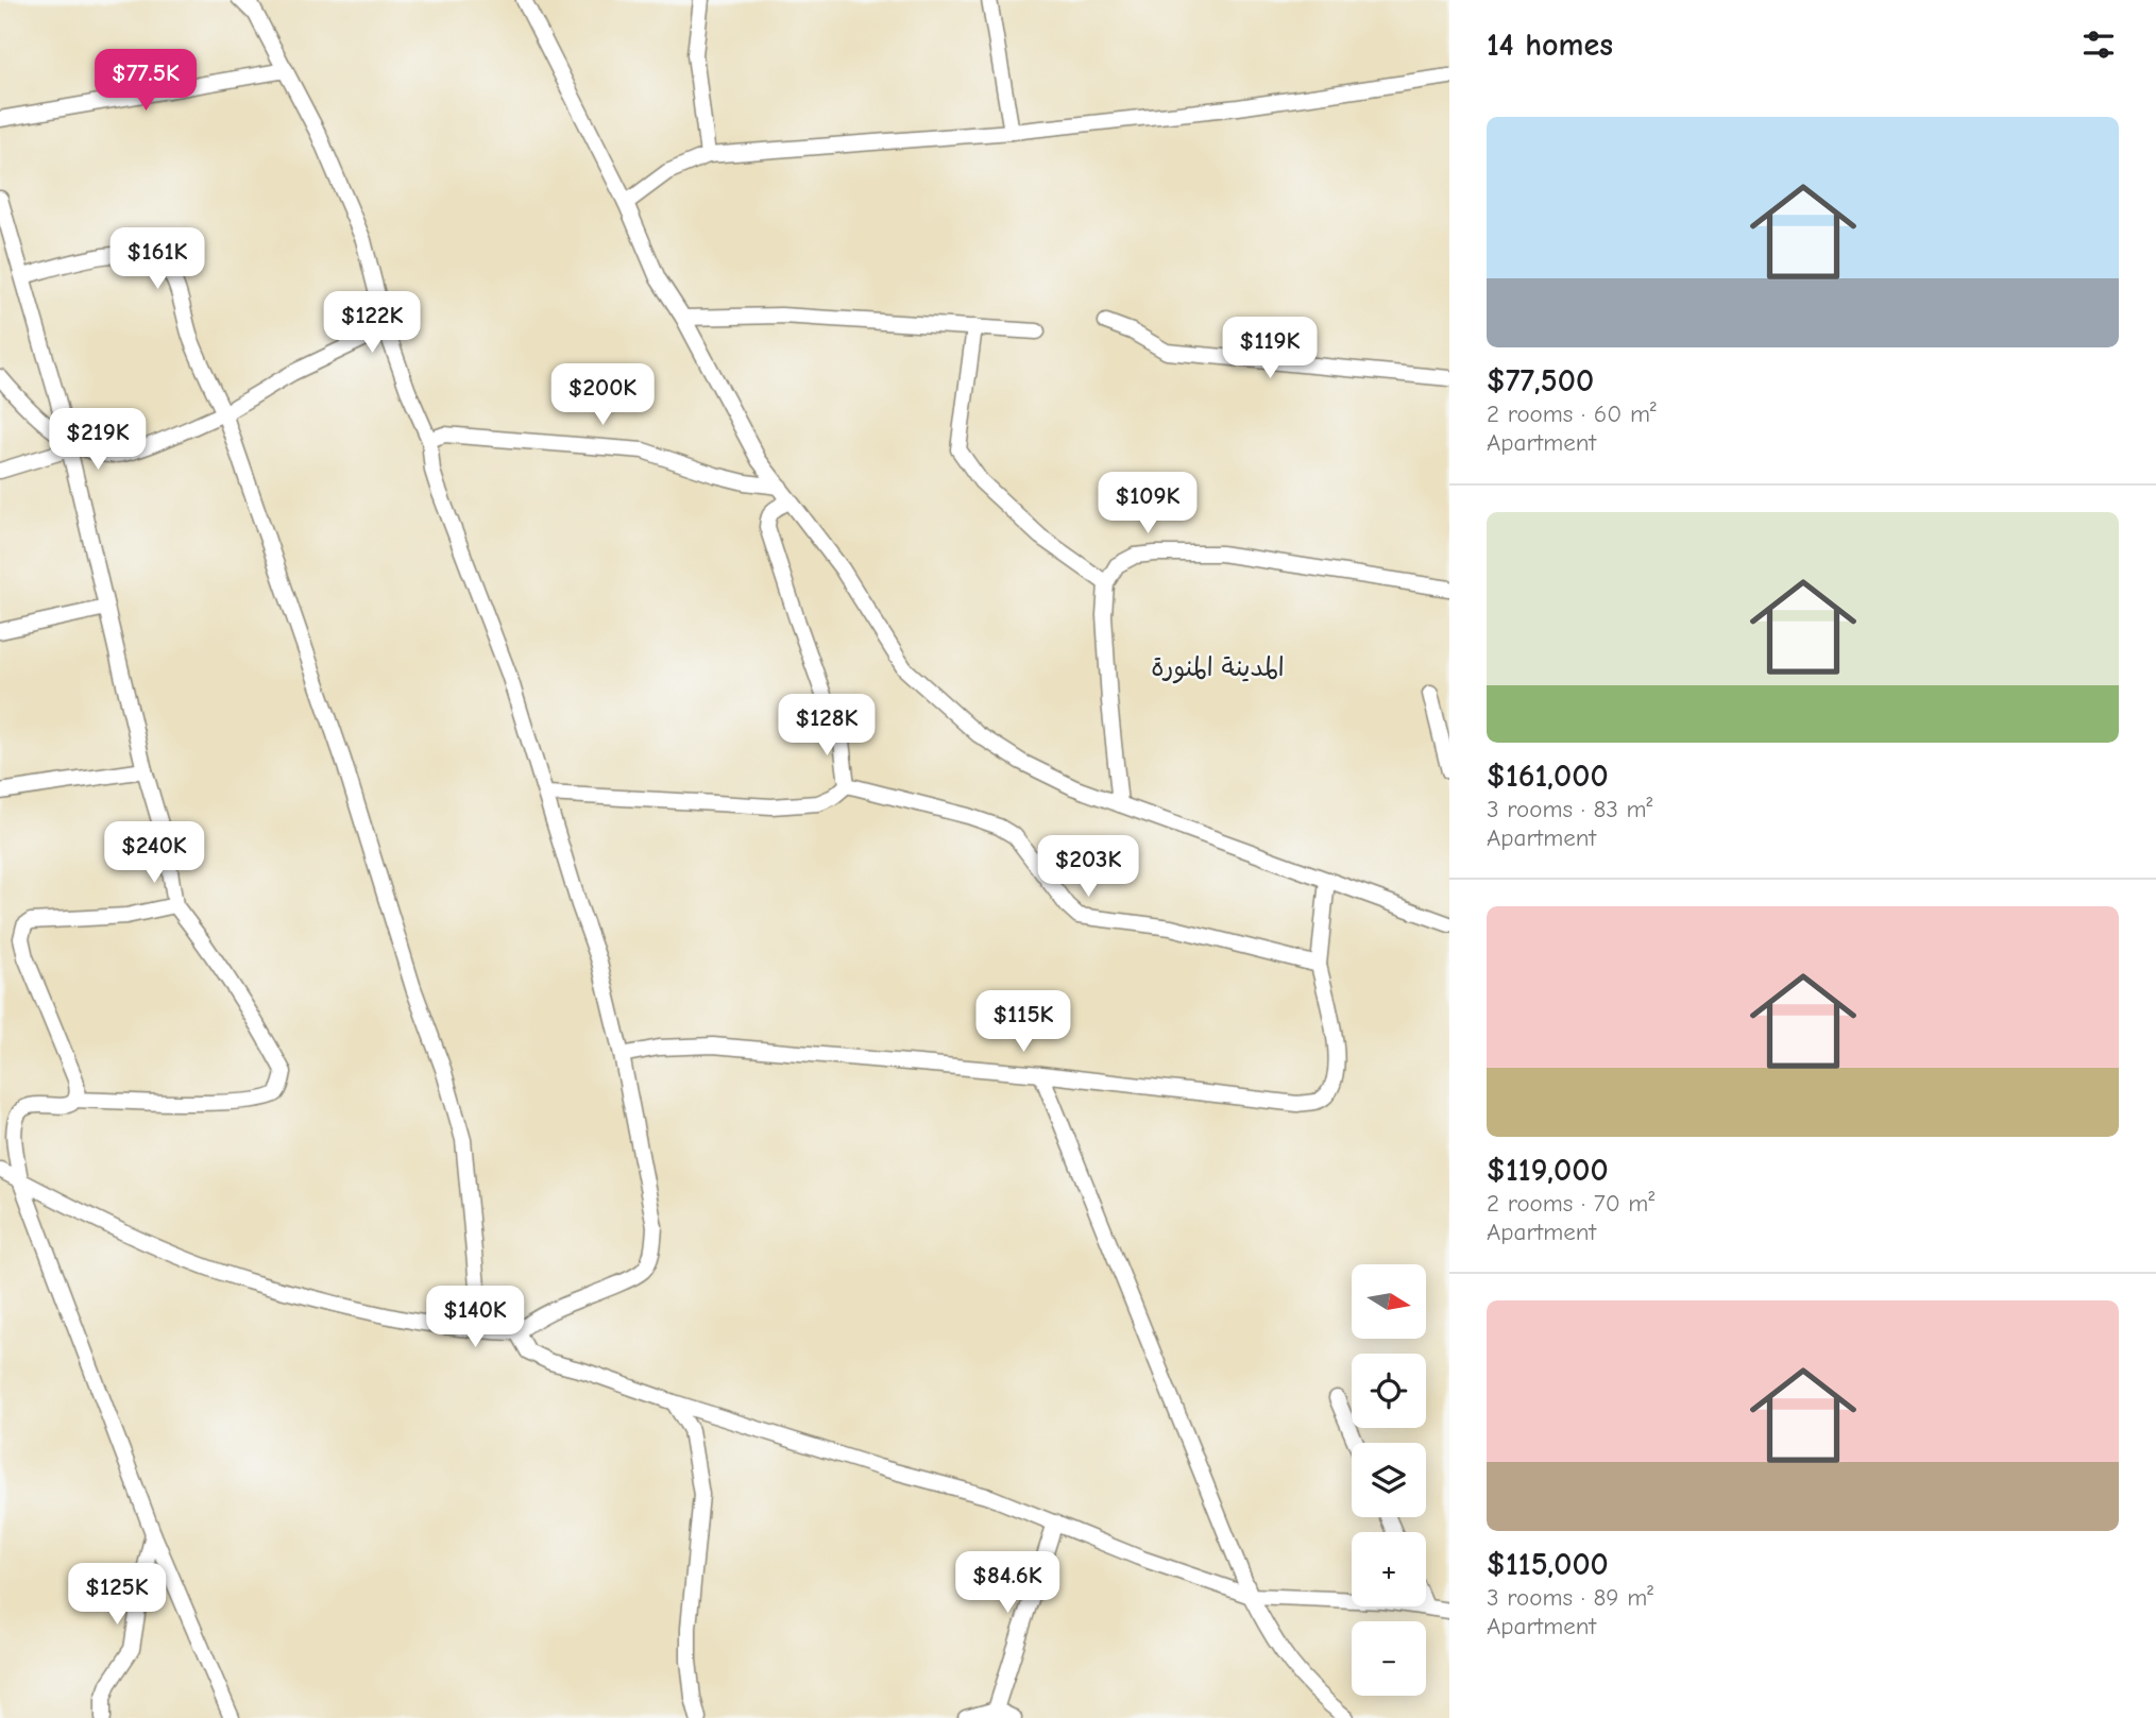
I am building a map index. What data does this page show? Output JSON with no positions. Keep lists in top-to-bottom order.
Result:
{
  "districts": ["المدينة المنورة"],
  "north": "right",
  "page": {
    "heading": "14 homes",
    "price": [
      "$77.5K",
      "$161K",
      "$122K",
      "$119K",
      "$200K",
      "$219K",
      "$109K",
      "$128K",
      "$240K",
      "$203K",
      "$115K",
      "$140K",
      "$84.6K",
      "$125K"
    ],
    "list": [
      {
        "name": "$77,500",
        "note": "2 rooms · 60 m² · Apartment"
      },
      {
        "name": "$161,000",
        "note": "3 rooms · 83 m² · Apartment"
      },
      {
        "name": "$119,000",
        "note": "2 rooms · 70 m² · Apartment"
      },
      {
        "name": "$115,000",
        "note": "3 rooms · 89 m² · Apartment"
      }
    ],
    "map_buttons": ["+", "−"]
  }
}
